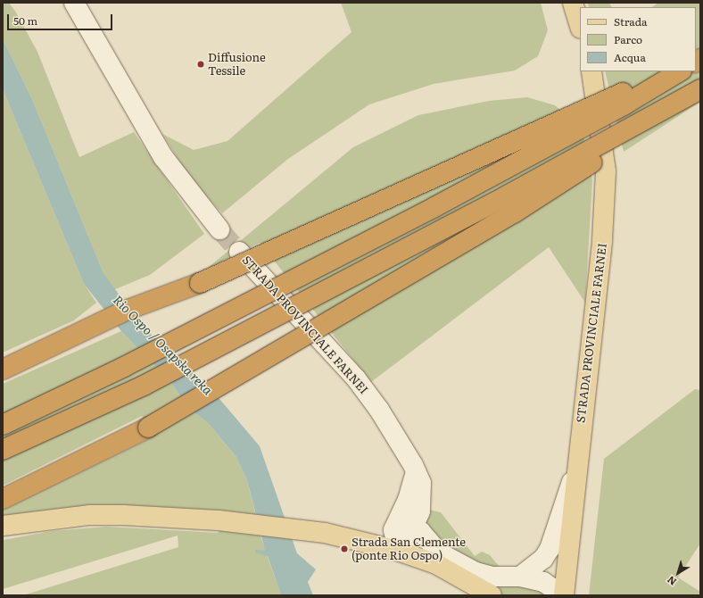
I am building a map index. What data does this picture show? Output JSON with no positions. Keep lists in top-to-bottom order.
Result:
{
  "streets": {
    "main road": ["STRADA PROVINCIALE FARNEI"]
  },
  "water": ["Rio Ospo / Osapska reka"],
  "places": ["Diffusione Tessile", "Strada San Clemente (ponte Rio Ospo)"],
  "legend": ["Strada", "Parco", "Acqua"],
  "scale_bar": "50 m",
  "north": "bottom left"
}
